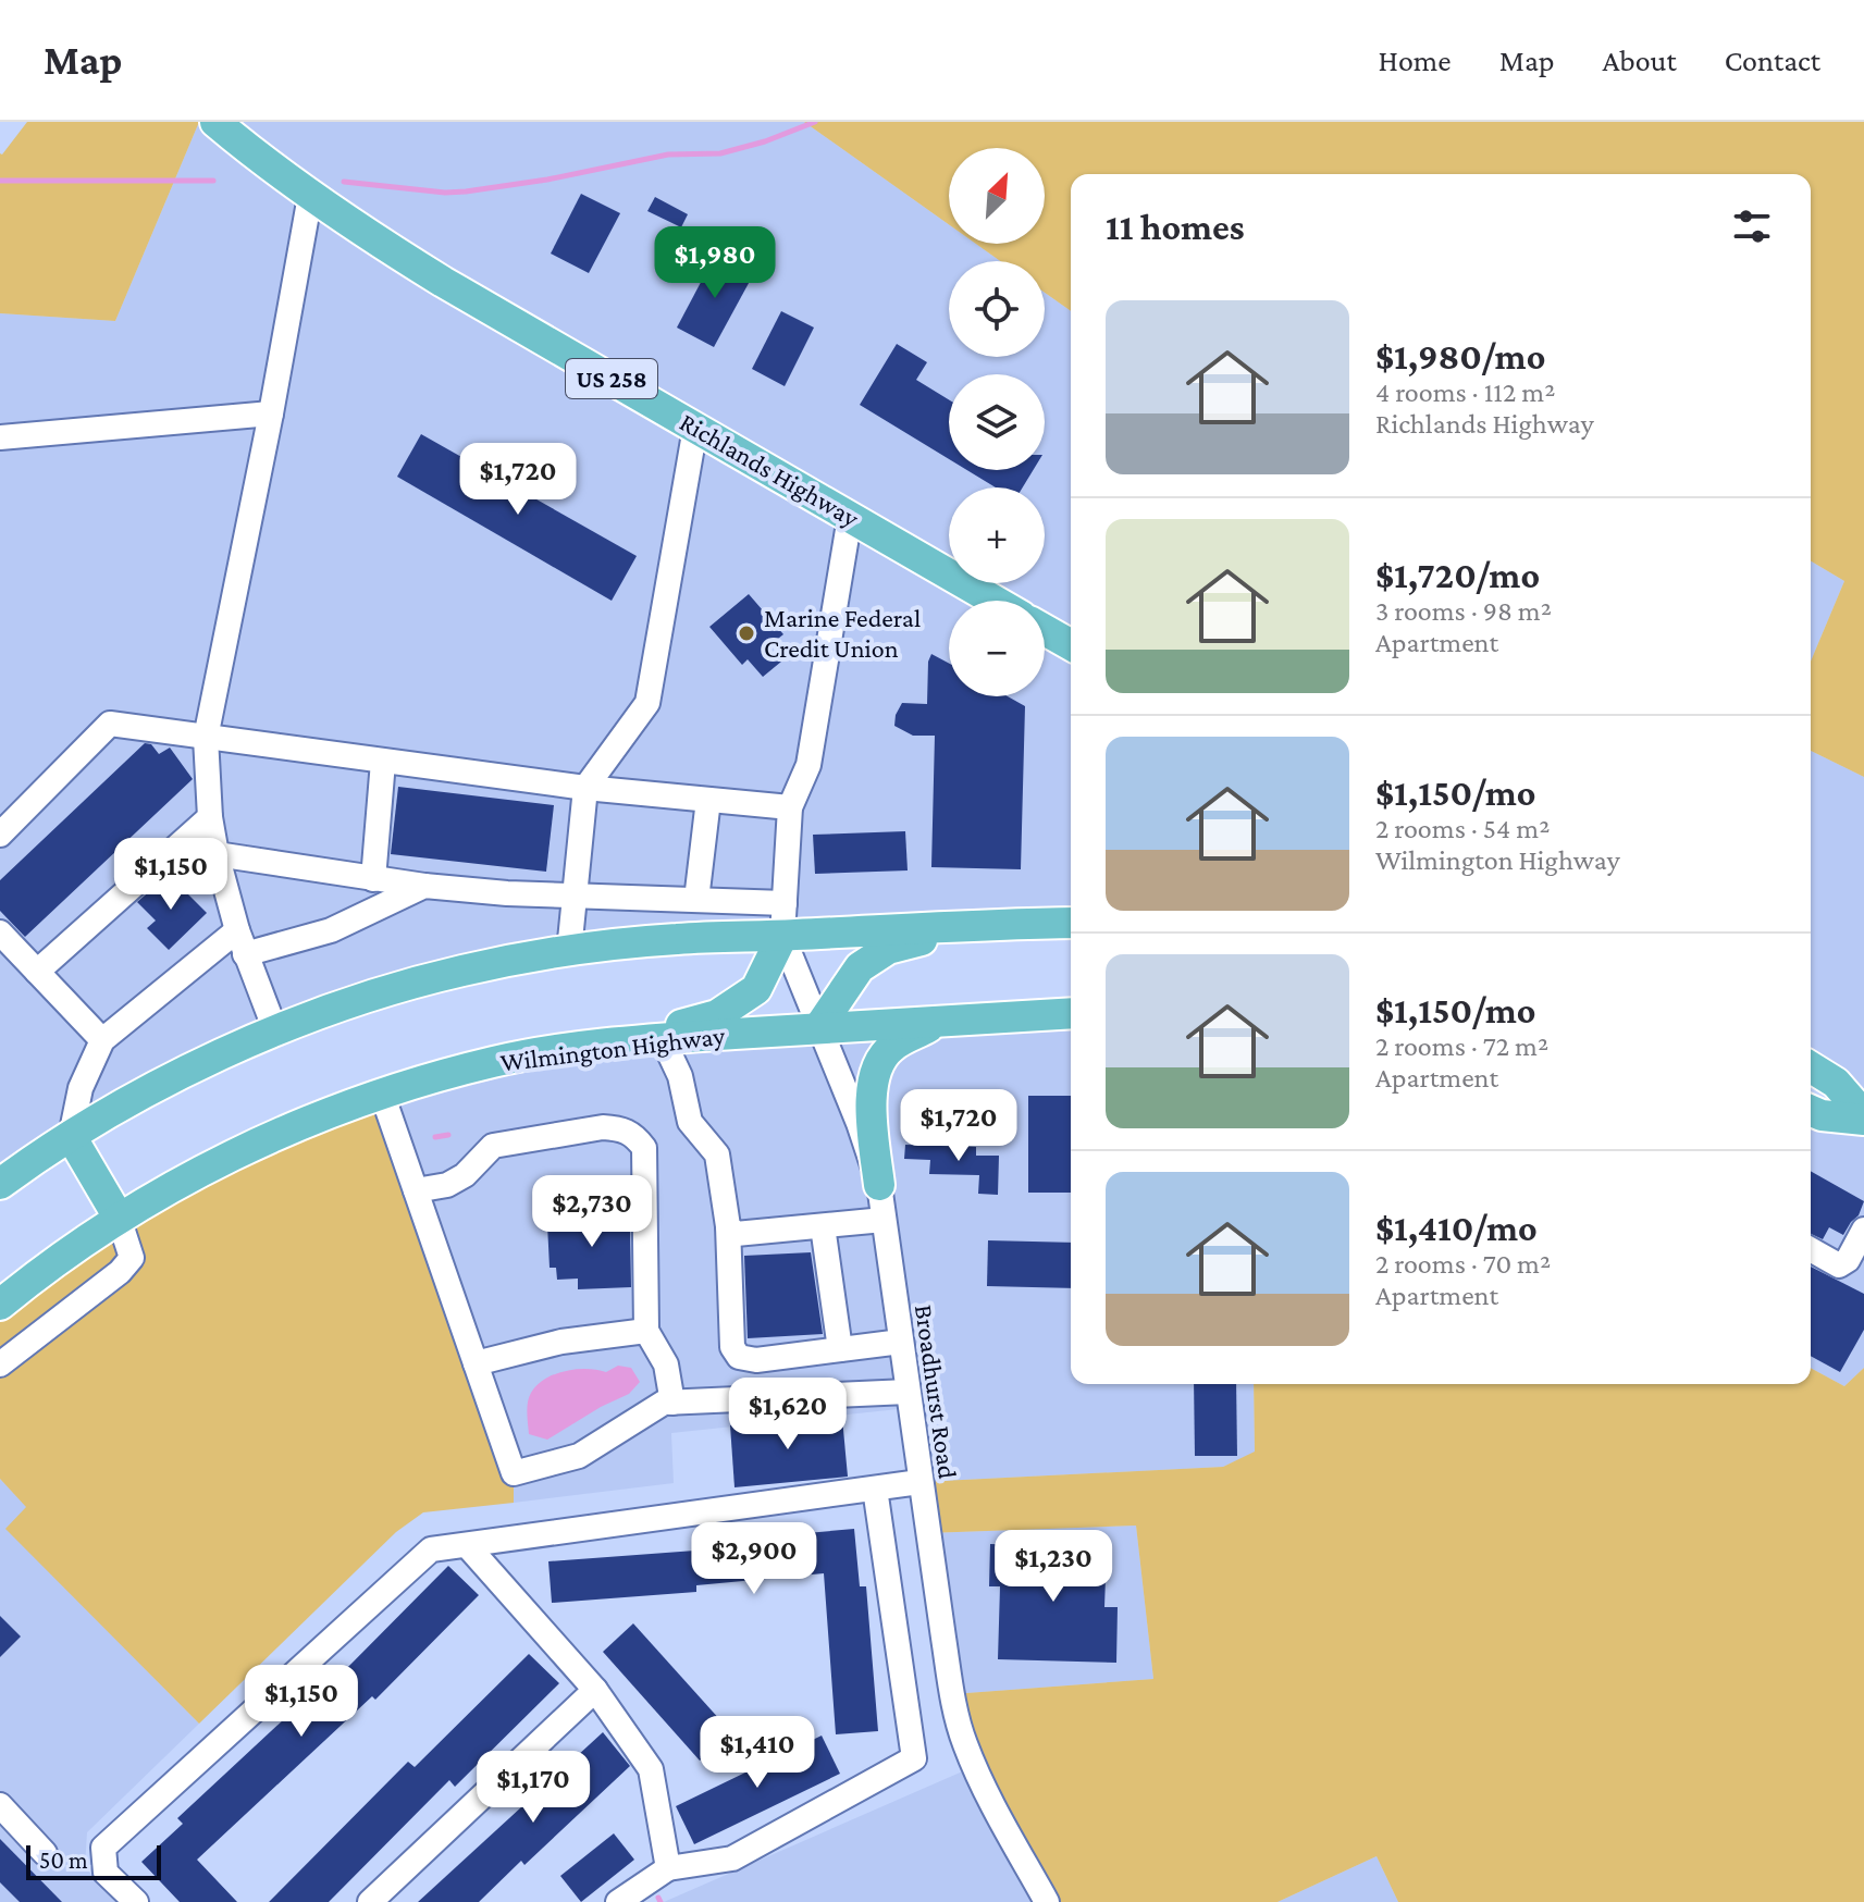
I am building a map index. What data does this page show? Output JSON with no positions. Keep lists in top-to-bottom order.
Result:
{
  "streets": {
    "main road": ["US 258", "Richlands Highway", "Wilmington Highway"],
    "street": ["Broadhurst Road"]
  },
  "crossings": [
    ["Wilmington Highway", "Broadhurst Road"]
  ],
  "places": ["Marine Federal Credit Union"],
  "scale_bar": "50 m",
  "north": "top right",
  "page": {
    "header": "Map",
    "nav": [
      "Home",
      "Map",
      "About",
      "Contact"
    ],
    "map_buttons": ["+", "−"],
    "heading": "11 homes",
    "price": [
      "$1,980",
      "$1,720",
      "$1,150",
      "$1,720",
      "$2,730",
      "$1,620",
      "$2,900",
      "$1,230",
      "$1,150",
      "$1,410",
      "$1,170"
    ],
    "list": [
      {
        "name": "$1,980/mo",
        "note": "4 rooms · 112 m² · Richlands Highway"
      },
      {
        "name": "$1,720/mo",
        "note": "3 rooms · 98 m² · Apartment"
      },
      {
        "name": "$1,150/mo",
        "note": "2 rooms · 54 m² · Wilmington Highway"
      },
      {
        "name": "$1,150/mo",
        "note": "2 rooms · 72 m² · Apartment"
      },
      {
        "name": "$1,410/mo",
        "note": "2 rooms · 70 m² · Apartment"
      }
    ],
    "scale": "50 m"
  }
}
